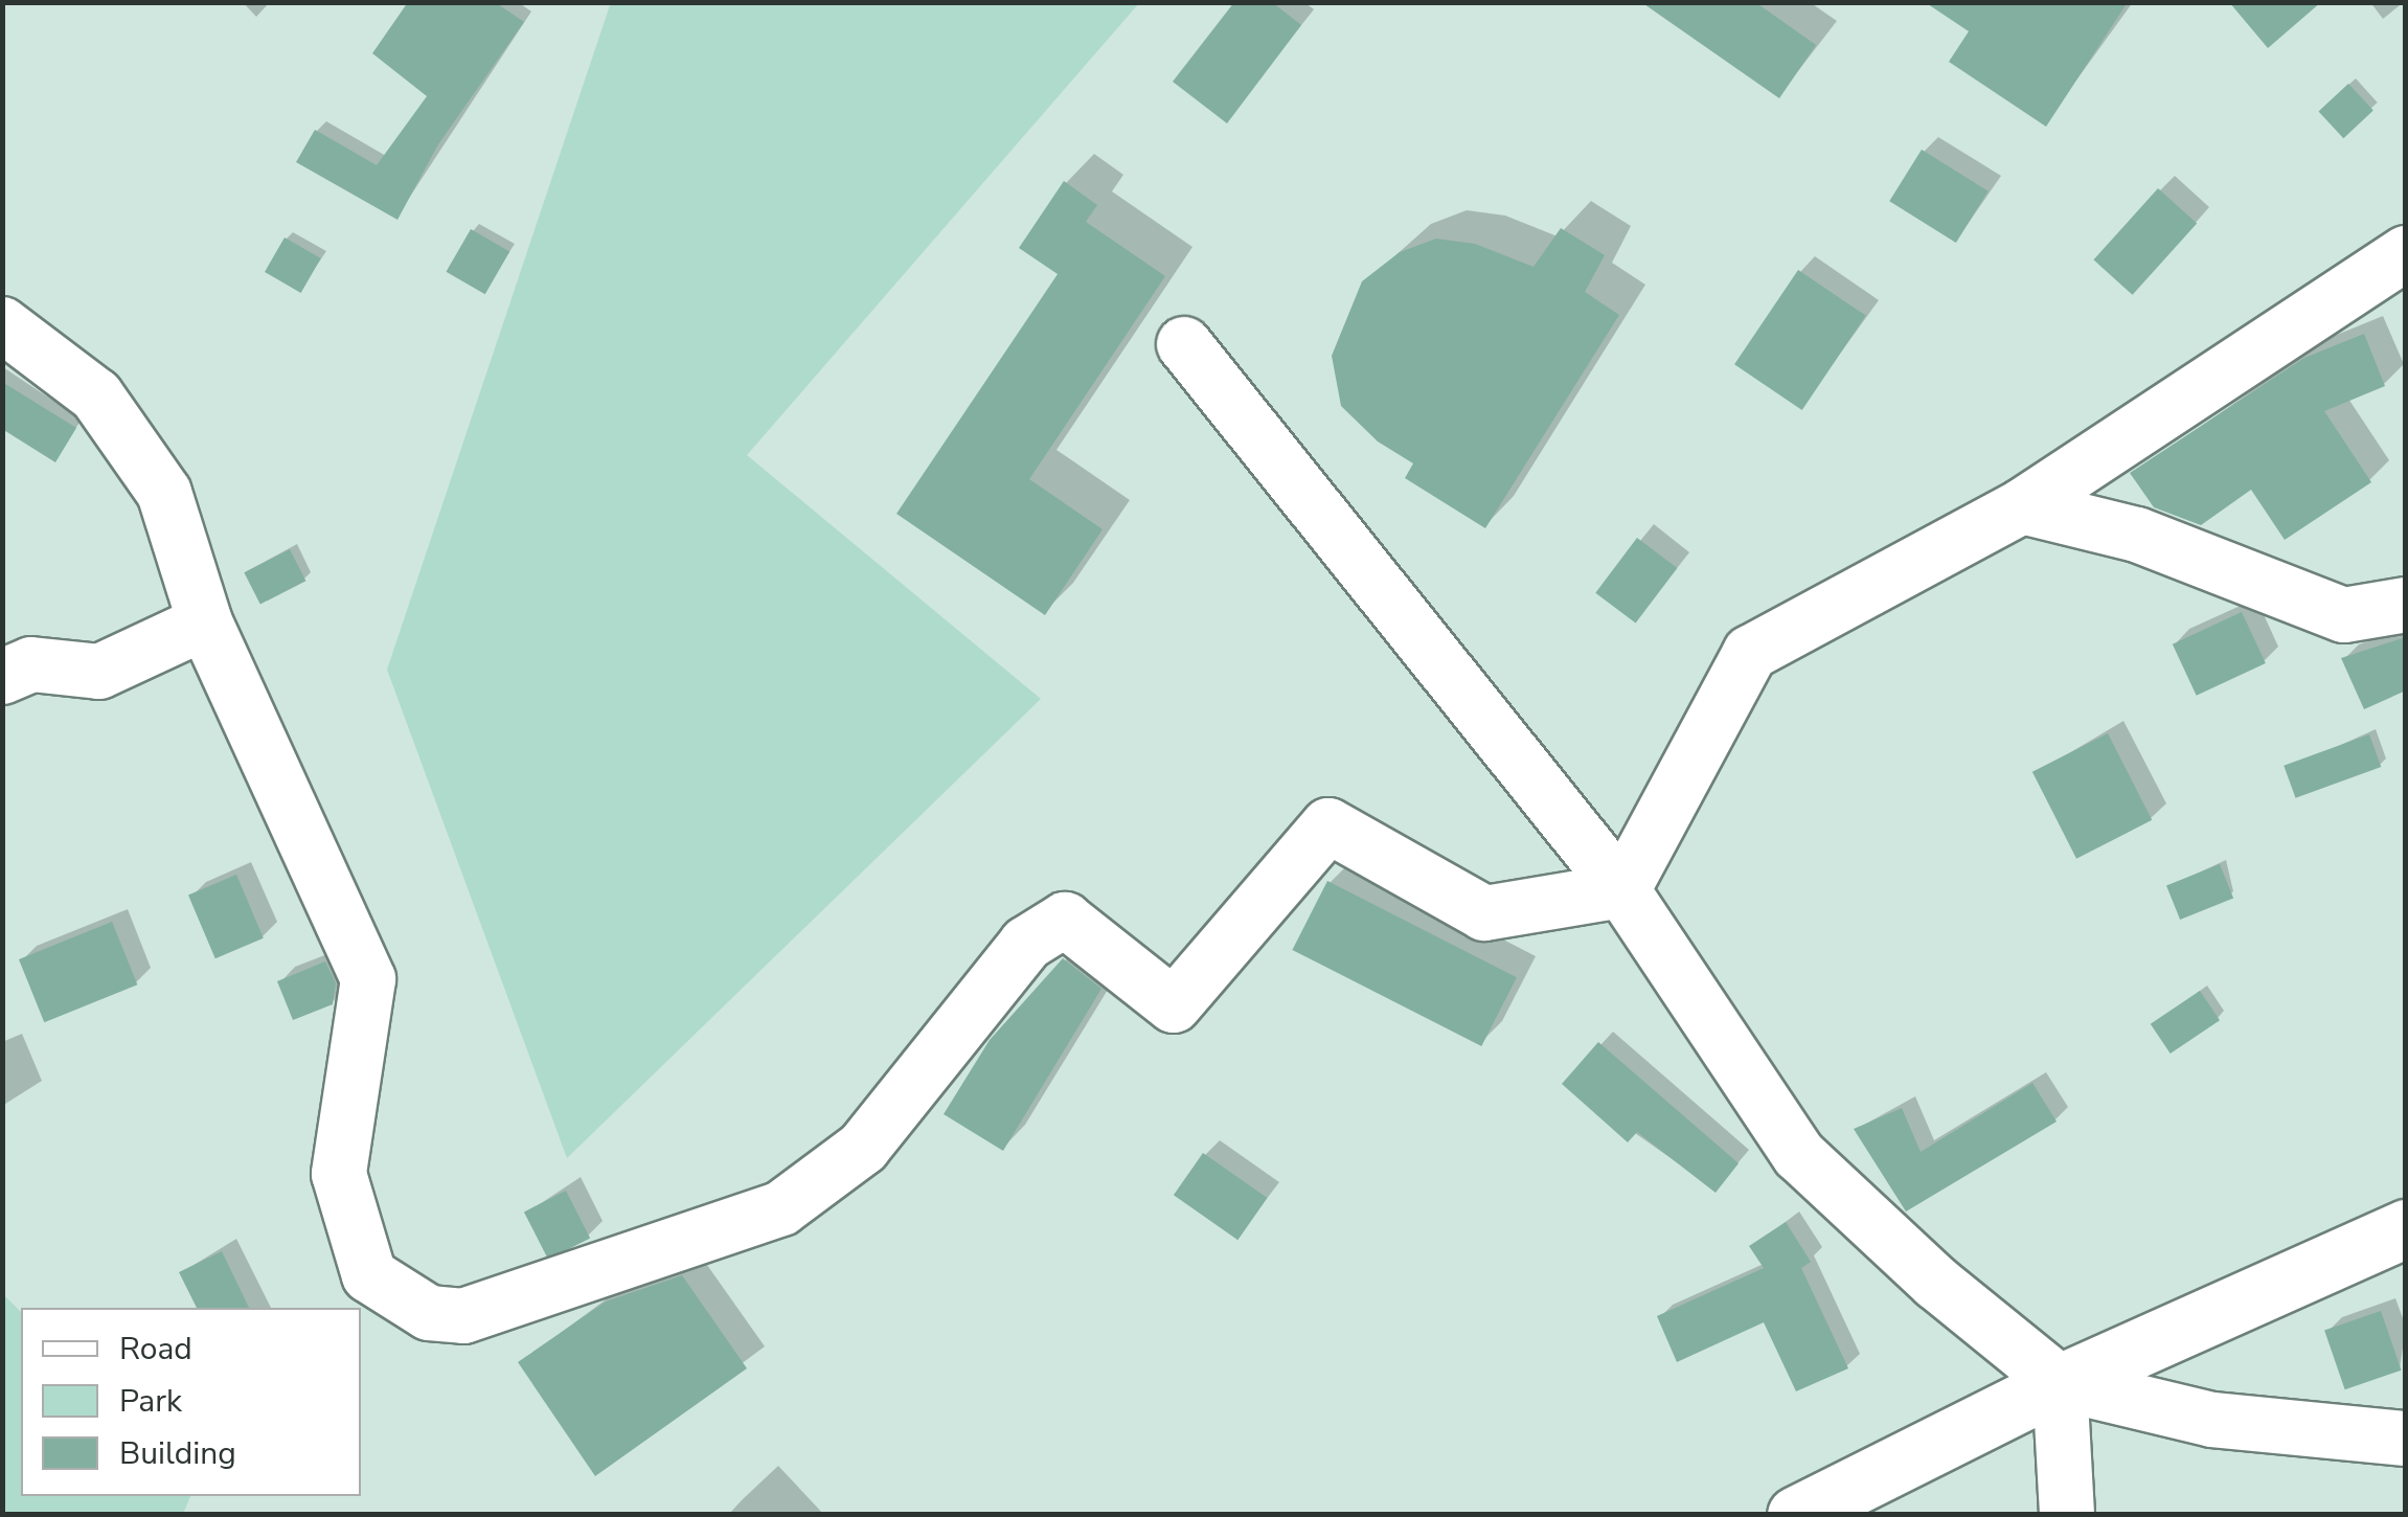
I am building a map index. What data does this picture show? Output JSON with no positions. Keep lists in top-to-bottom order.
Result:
{
  "legend": ["Road", "Park", "Building"]
}
